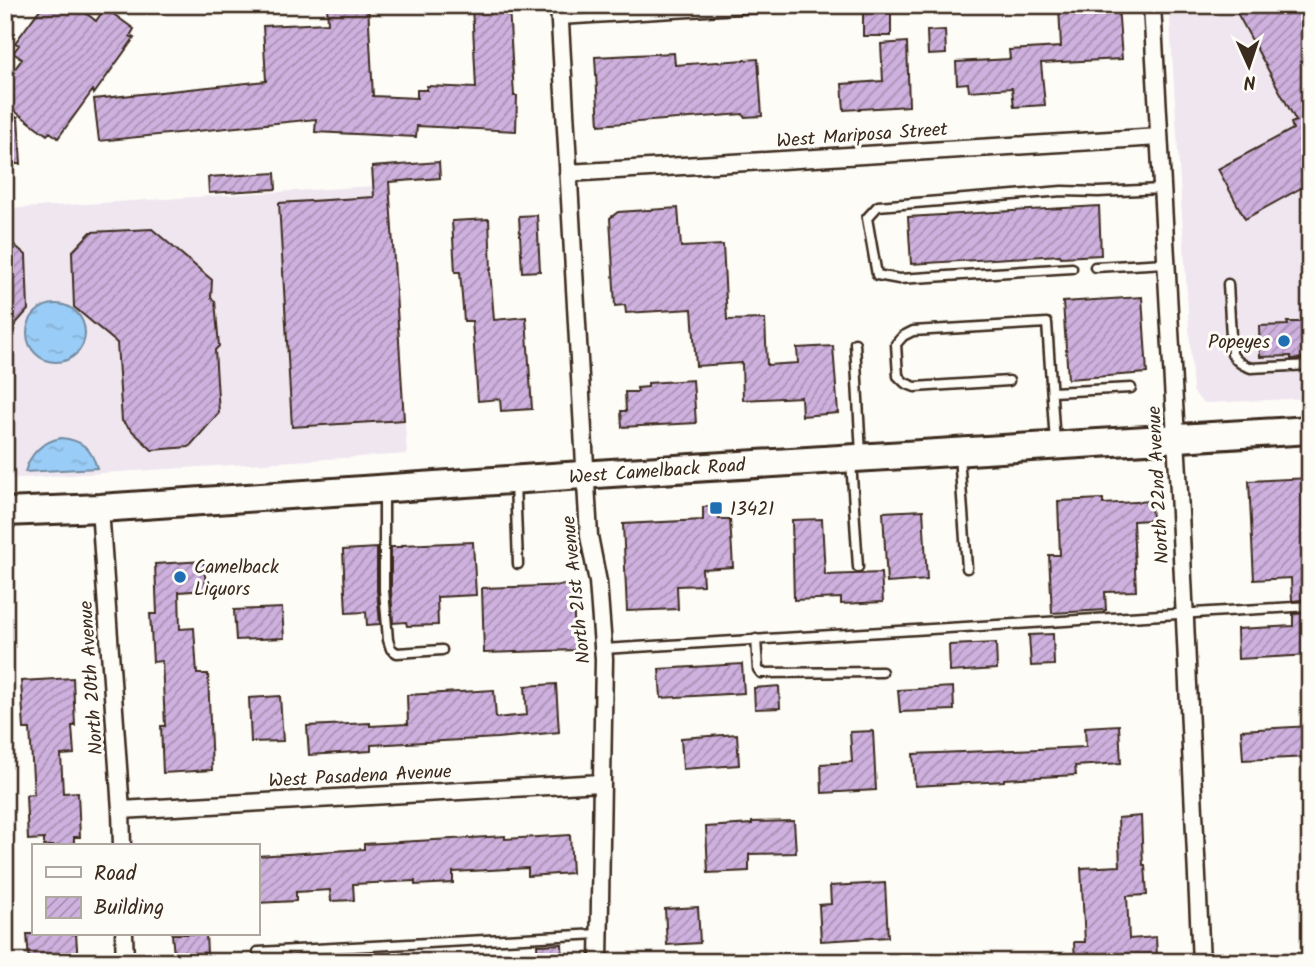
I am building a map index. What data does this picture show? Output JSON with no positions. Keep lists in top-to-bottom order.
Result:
{
  "streets": {
    "main road": ["West Camelback Road"],
    "street": [
      "West Mariposa Street",
      "North 22nd Avenue",
      "North 21st Avenue",
      "North 20th Avenue",
      "West Pasadena Avenue"
    ]
  },
  "crossings": [
    ["West Mariposa Street", "North 22nd Avenue"],
    ["West Mariposa Street", "North 21st Avenue"],
    ["West Camelback Road", "North 22nd Avenue"],
    ["West Camelback Road", "North 21st Avenue"],
    ["West Camelback Road", "North 20th Avenue"],
    ["North 21st Avenue", "West Pasadena Avenue"],
    ["North 20th Avenue", "West Pasadena Avenue"]
  ],
  "places": {
    "other": ["Popeyes", "Camelback Liquors"],
    "transit": ["13421"]
  },
  "legend": ["Road", "Building"],
  "north": "bottom"
}
